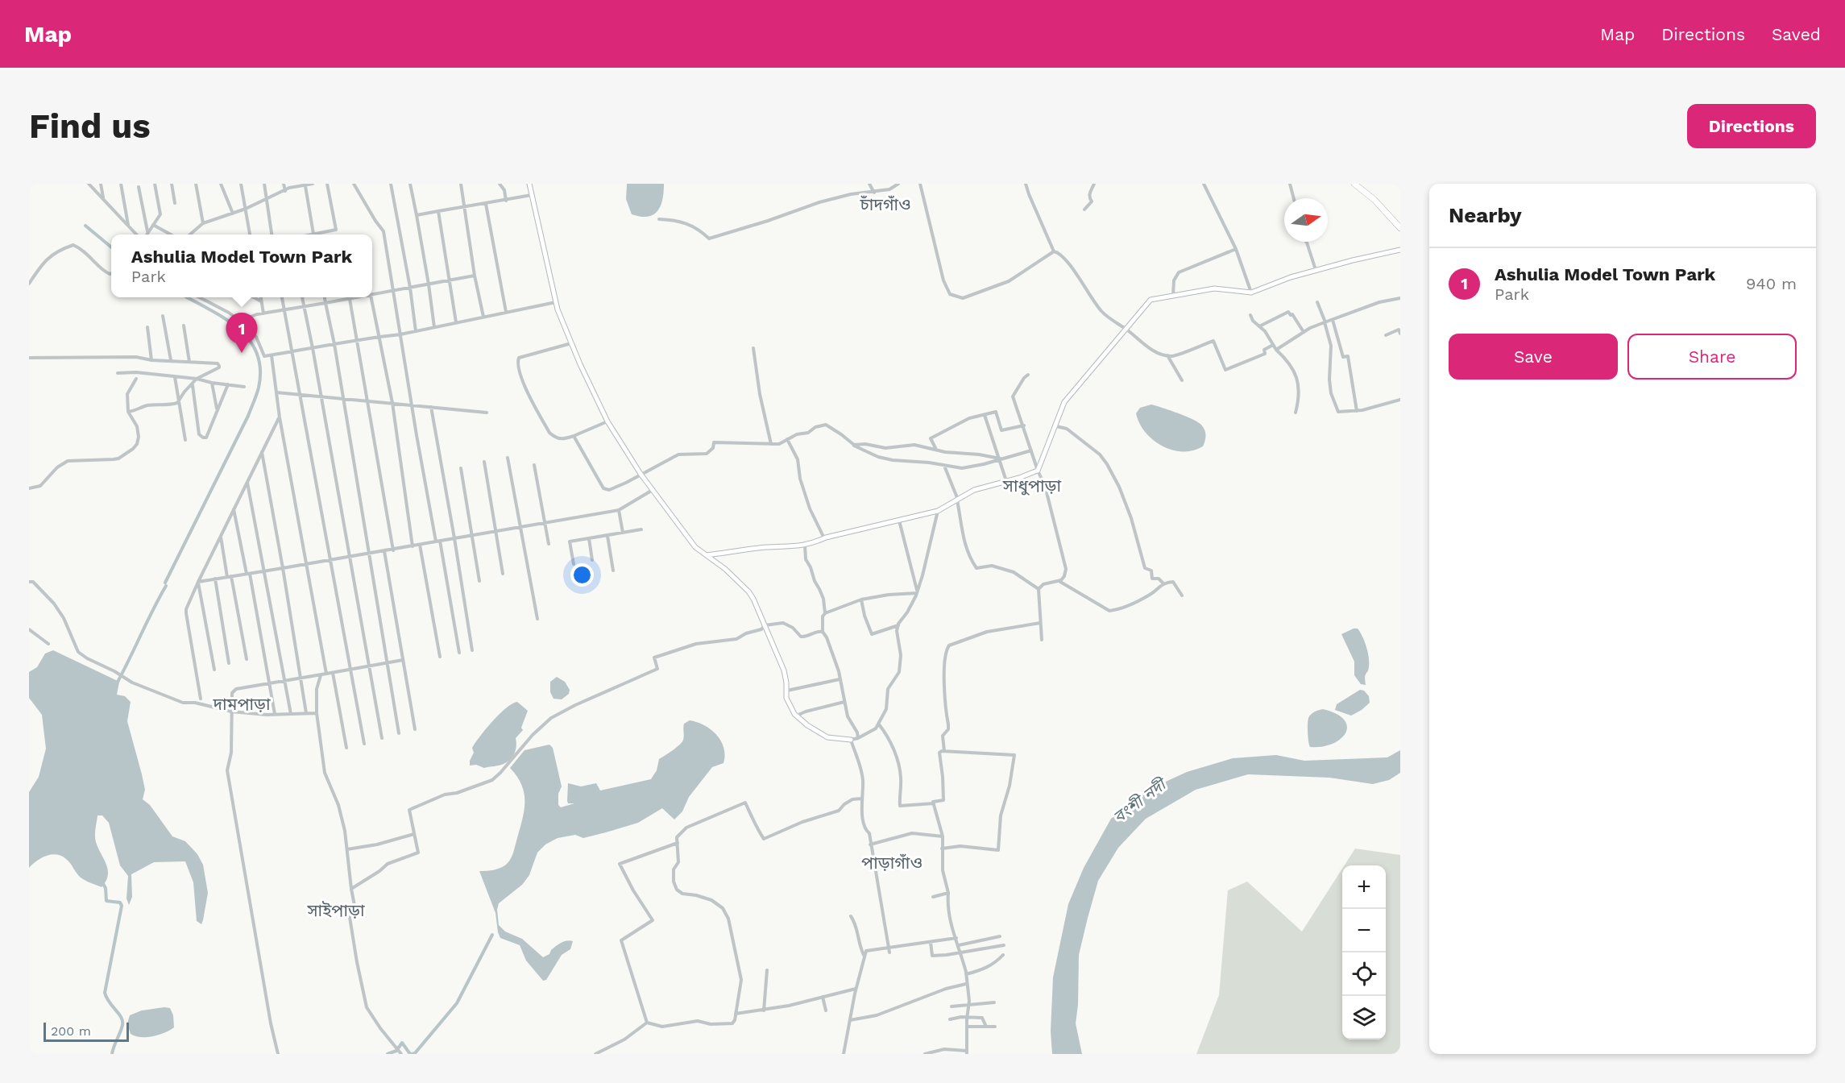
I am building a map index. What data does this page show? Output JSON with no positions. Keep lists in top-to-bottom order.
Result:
{
  "districts": [
    "চাঁদগাঁও",
    "সাধুপাড়া",
    "দামপাড়া",
    "পাড়াগাঁও",
    "সাইপাড়া"
  ],
  "water": ["বংশী নদী"],
  "scale_bar": "200 m",
  "north": "right",
  "page": {
    "header": "Map",
    "nav": ["Map", "Directions", "Saved"],
    "buttons": [
      "Directions",
      ["Save", "Share"]
    ],
    "title": "Find us",
    "heading": "Nearby",
    "popup": ["Ashulia Model Town Park", "Park"],
    "list": [
      {
        "mark": "1",
        "name": "Ashulia Model Town Park",
        "note": "Park",
        "value": "940 m"
      }
    ],
    "pins": "1",
    "map_buttons": ["+", "−"],
    "scale": "200 m"
  }
}
